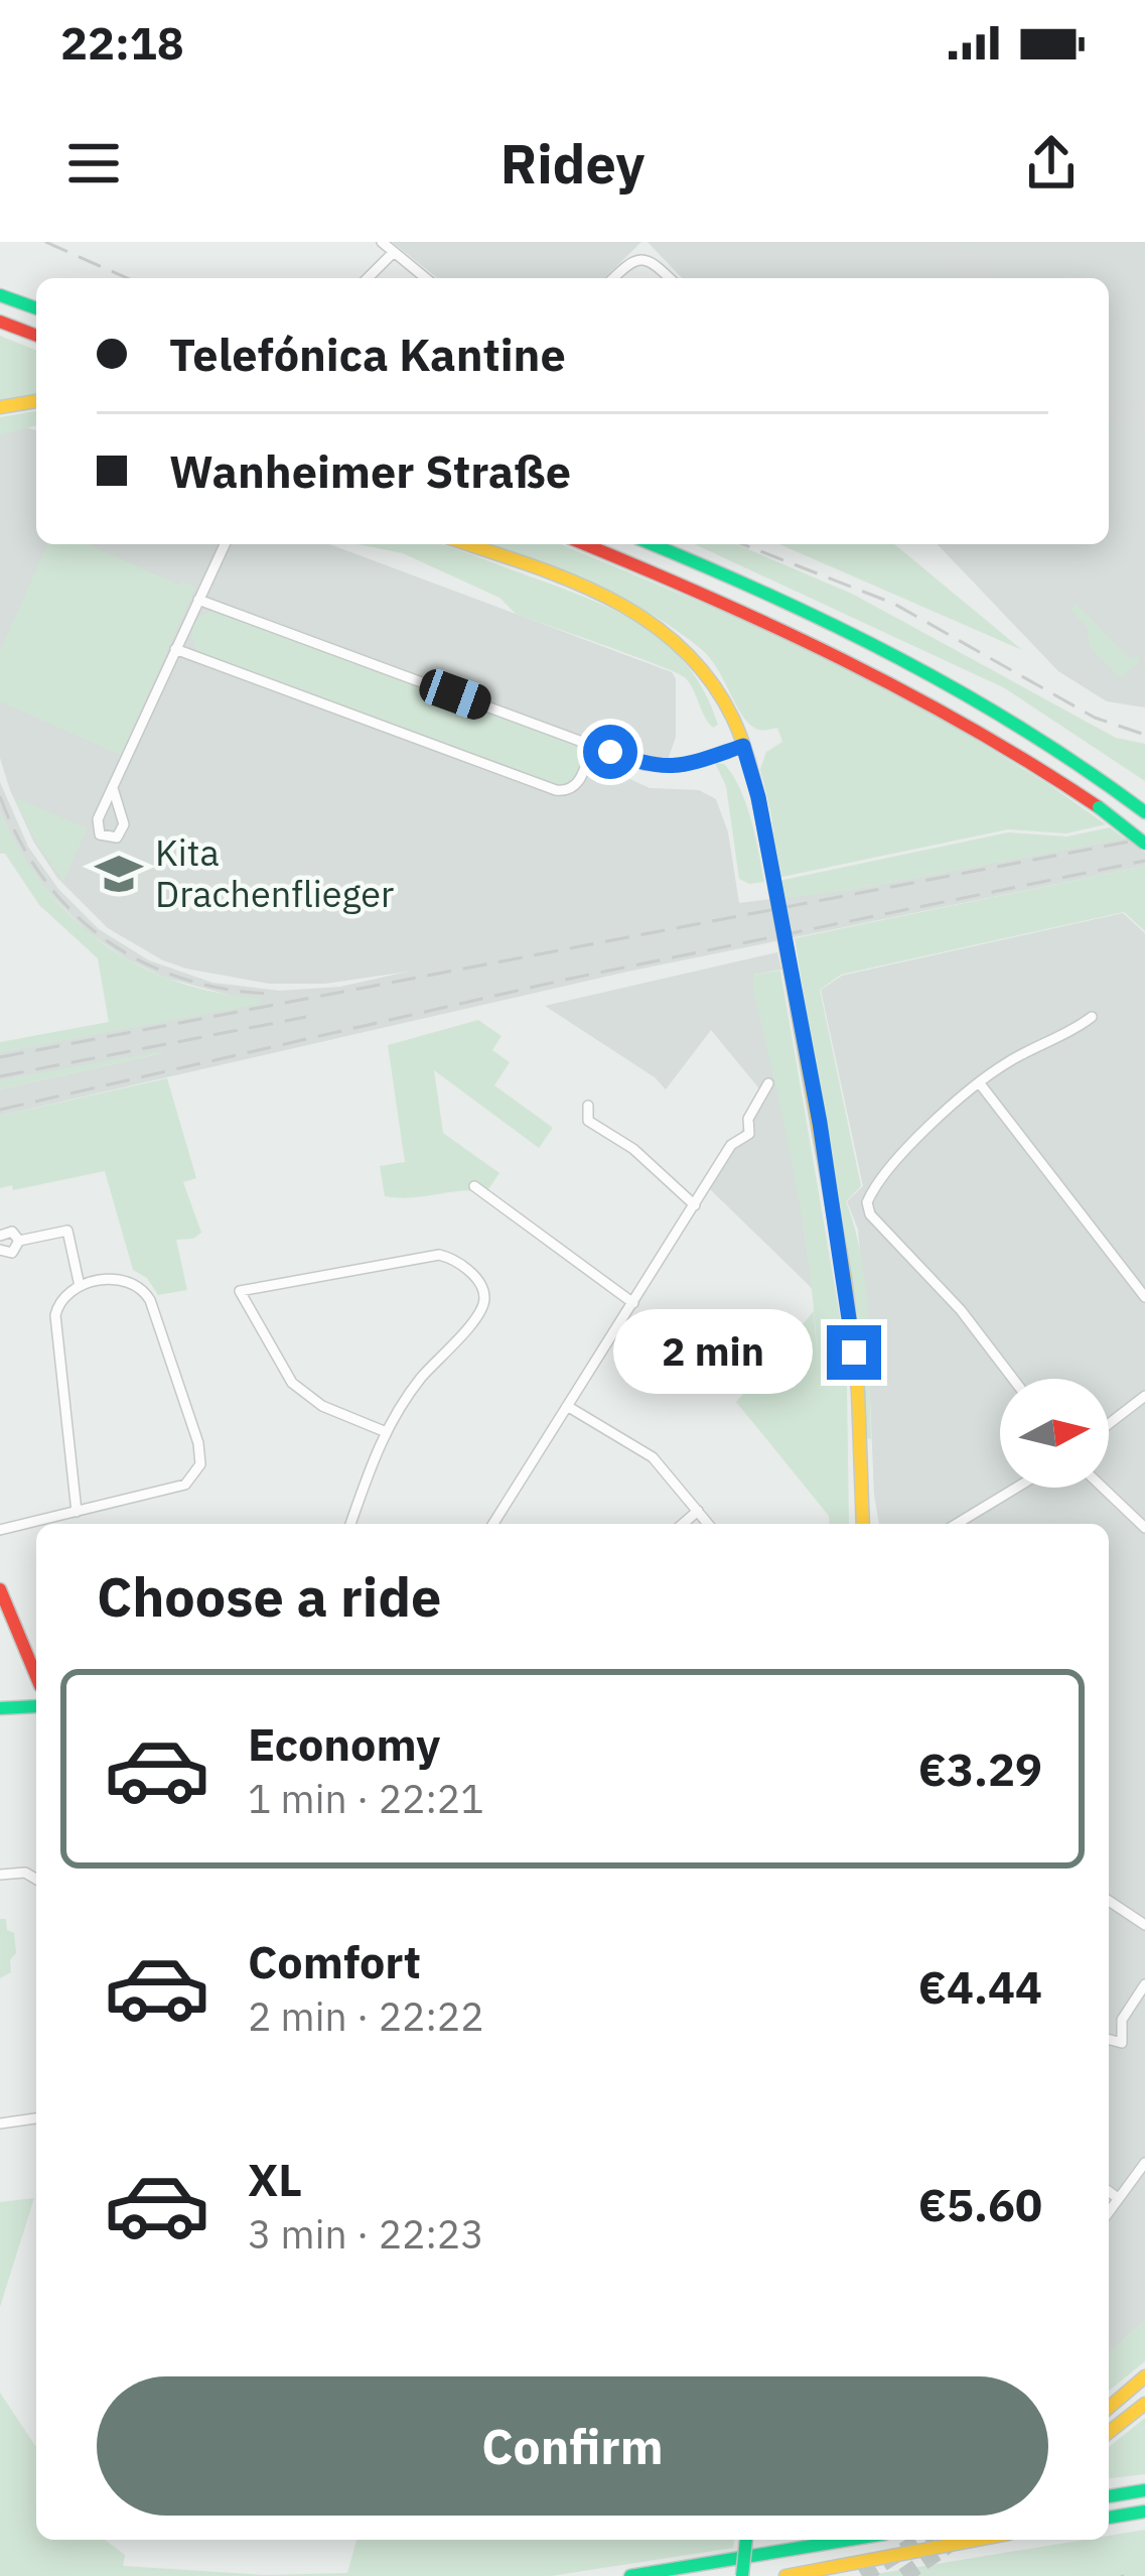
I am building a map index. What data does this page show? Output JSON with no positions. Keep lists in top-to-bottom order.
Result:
{
  "places": {
    "school or university": ["Kita Drachenflieger"]
  },
  "north": "right",
  "page": {
    "status": "22:18",
    "header": "Ridey",
    "banner": ["Telefónica Kantine", "Wanheimer Straße"],
    "bubble": "2 min",
    "heading": "Choose a ride",
    "list": [
      {
        "name": "Economy",
        "note": "1 min · 22:21",
        "value": "€3.29"
      },
      {
        "name": "Comfort",
        "note": "2 min · 22:22",
        "value": "€4.44"
      },
      {
        "name": "XL",
        "note": "3 min · 22:23",
        "value": "€5.60"
      }
    ],
    "buttons": "Confirm"
  }
}
